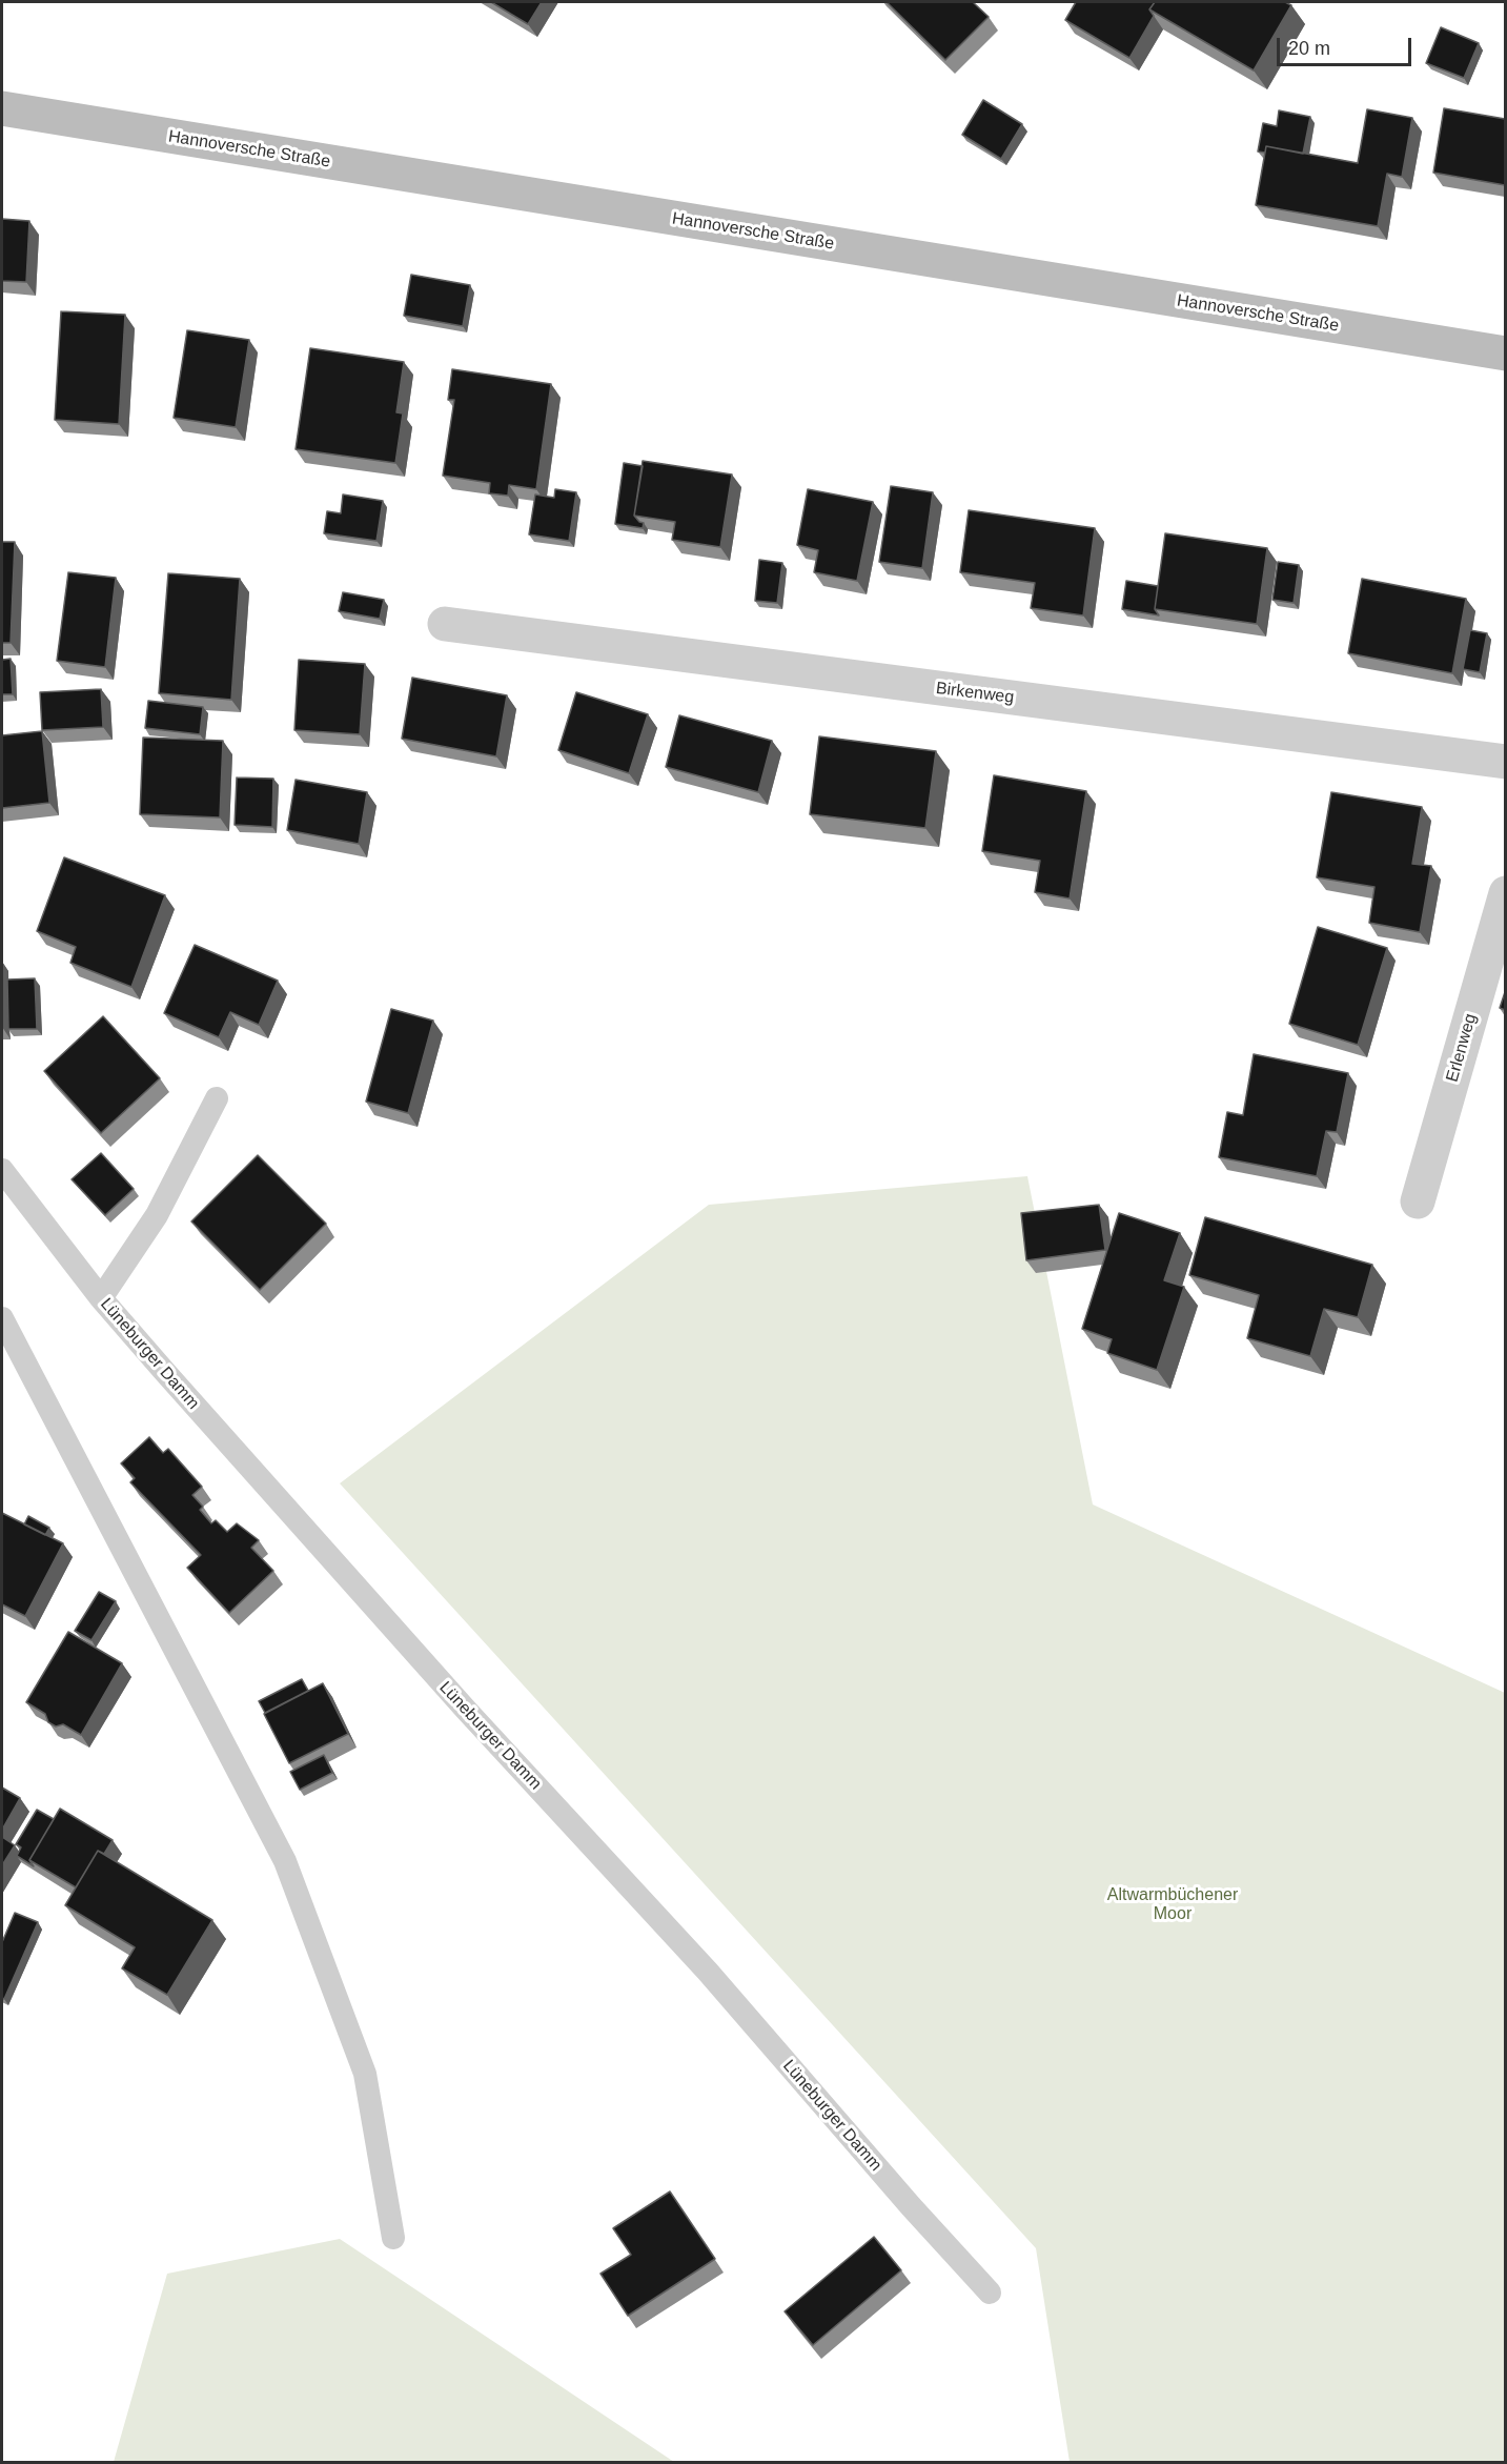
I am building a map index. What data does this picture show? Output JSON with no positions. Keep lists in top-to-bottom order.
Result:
{
  "streets": {
    "main road": ["Hannoversche Straße"],
    "street": ["Birkenweg", "Erlenweg"],
    "lane": ["Lüneburger Damm"]
  },
  "parks": ["Altwarmbüchener Moor"],
  "scale_bar": "20 m"
}
